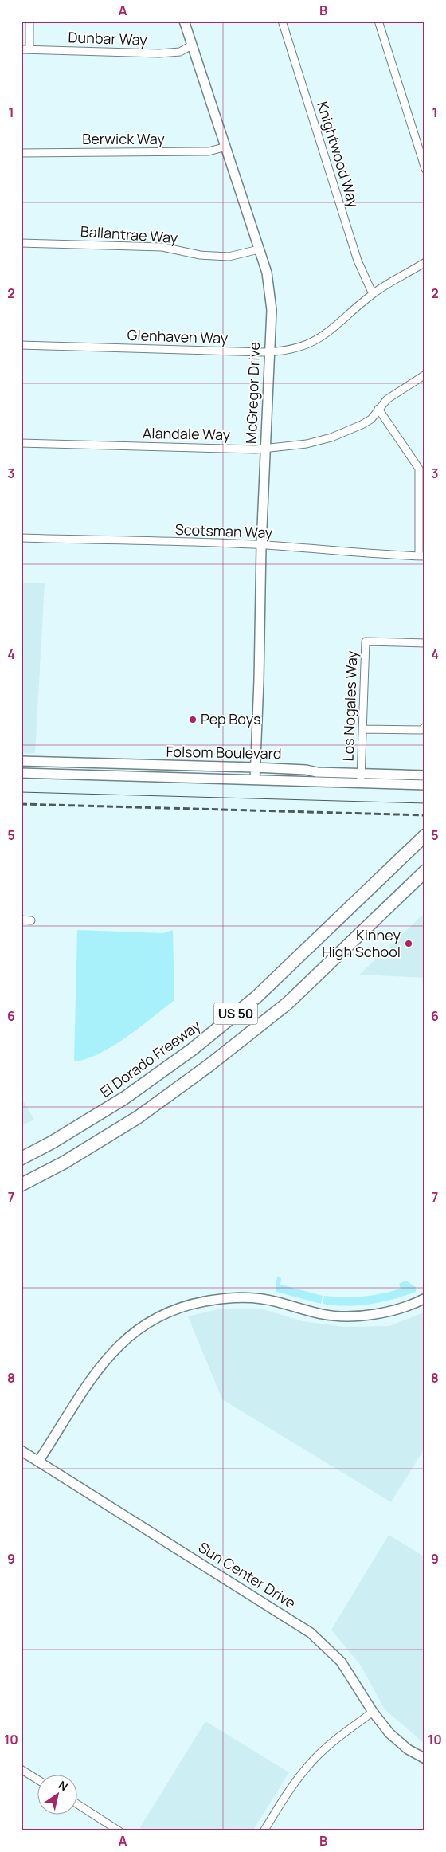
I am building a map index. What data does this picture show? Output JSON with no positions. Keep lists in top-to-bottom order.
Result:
{
  "streets": {
    "highway": ["US 50", "El Dorado Freeway"],
    "street": [
      "Dunbar Way",
      "Berwick Way",
      "Knightwood Way",
      "Ballantrae Way",
      "Glenhaven Way",
      "McGregor Drive",
      "Alandale Way",
      "Scotsman Way",
      "Los Nogales Way",
      "Folsom Boulevard",
      "Sun Center Drive"
    ]
  },
  "crossings": [
    ["Dunbar Way", "McGregor Drive"],
    ["Berwick Way", "McGregor Drive"],
    ["Knightwood Way", "Glenhaven Way"],
    ["Ballantrae Way", "McGregor Drive"],
    ["Glenhaven Way", "McGregor Drive"],
    ["McGregor Drive", "Alandale Way"],
    ["McGregor Drive", "Scotsman Way"],
    ["McGregor Drive", "Folsom Boulevard"],
    ["Los Nogales Way", "Folsom Boulevard"]
  ],
  "places": ["Pep Boys", "Kinney High School"],
  "north": "top right",
  "grid": {
    "columns": ["A", "B"],
    "rows": [
      "1",
      "2",
      "3",
      "4",
      "5",
      "6",
      "7",
      "8",
      "9",
      "10"
    ]
  }
}
